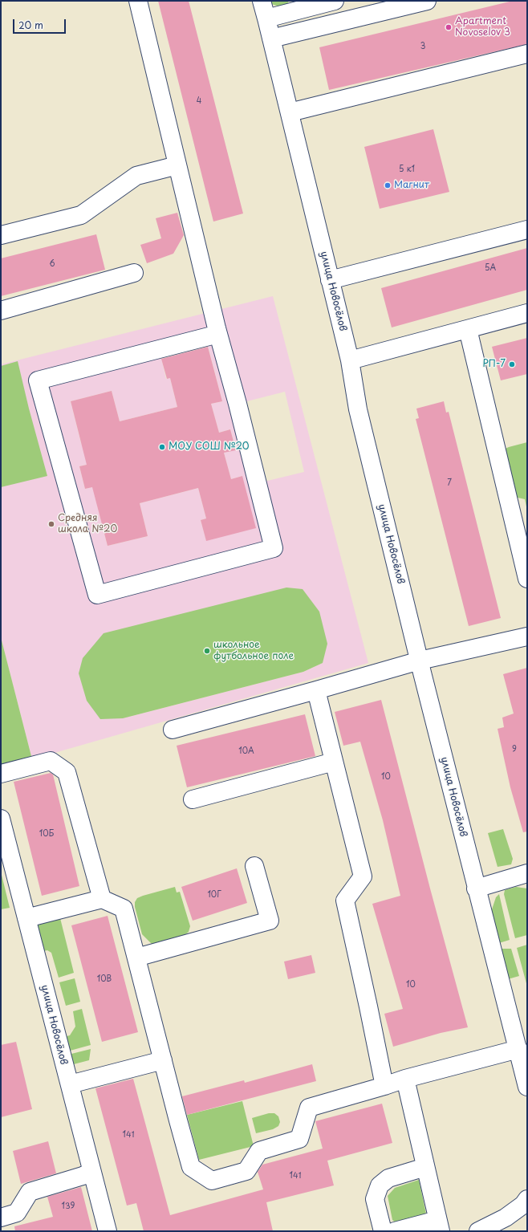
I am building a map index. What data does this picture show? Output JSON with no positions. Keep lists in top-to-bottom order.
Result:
{
  "streets": {
    "street": ["улица Новосёлов"]
  },
  "places": [
    "Apartment Novoselov 3",
    "Магнит",
    "РП-7",
    "МОУ СОШ №20",
    "Средняя школа №20",
    "школьное футбольное поле"
  ],
  "house_numbers": [
    "3",
    "4",
    "5 к1",
    "6",
    "5А",
    "7",
    "9",
    "10А",
    "10",
    "10Б",
    "10Г",
    "10В",
    "10",
    "141",
    "141",
    "139"
  ],
  "scale_bar": "20 m"
}
